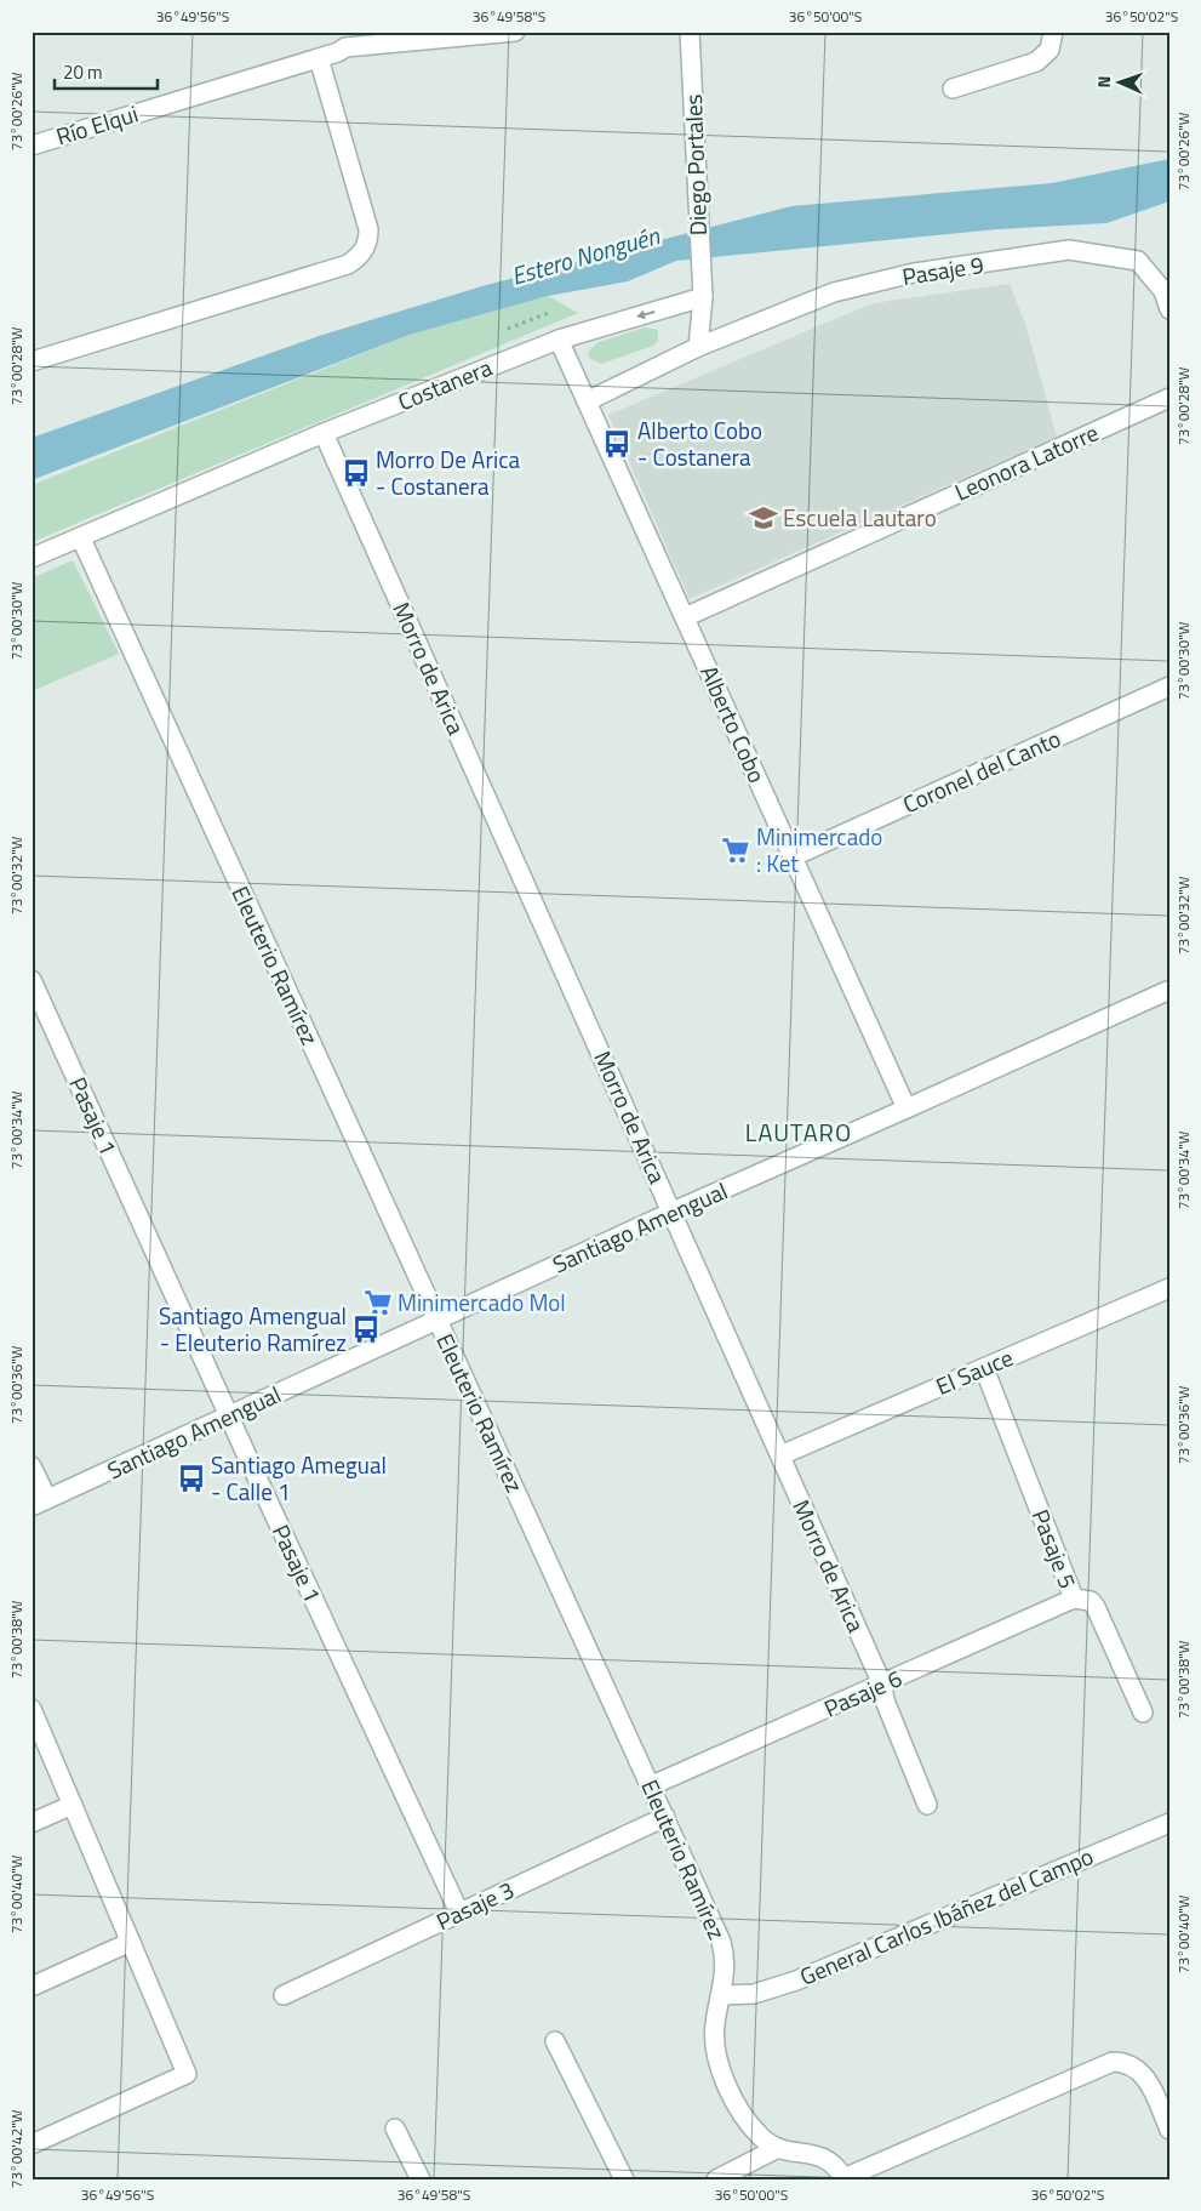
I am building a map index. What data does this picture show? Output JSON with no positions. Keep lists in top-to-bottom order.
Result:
{
  "streets": {
    "street": [
      "Río Elqui",
      "Diego Portales",
      "Pasaje 9",
      "Costanera",
      "Leonora Latorre",
      "Morro de Arica",
      "Alberto Cobo",
      "Coronel del Canto",
      "Eleuterio Ramírez",
      "Pasaje 1",
      "Santiago Amengual",
      "El Sauce",
      "Pasaje 5",
      "Pasaje 6",
      "Pasaje 3",
      "General Carlos Ibáñez del Campo"
    ]
  },
  "crossings": [
    ["Diego Portales", "Costanera"],
    ["Costanera", "Morro de Arica"],
    ["Costanera", "Alberto Cobo"],
    ["Costanera", "Eleuterio Ramírez"],
    ["Leonora Latorre", "Alberto Cobo"],
    ["Morro de Arica", "Santiago Amengual"],
    ["Morro de Arica", "El Sauce"],
    ["Morro de Arica", "Pasaje 6"],
    ["Alberto Cobo", "Coronel del Canto"],
    ["Alberto Cobo", "Santiago Amengual"],
    ["Eleuterio Ramírez", "Santiago Amengual"],
    ["Eleuterio Ramírez", "Pasaje 6"],
    ["Eleuterio Ramírez", "Pasaje 3"],
    ["Eleuterio Ramírez", "General Carlos Ibáñez del Campo"],
    ["Pasaje 1", "Santiago Amengual"],
    ["Pasaje 1", "Pasaje 3"],
    ["El Sauce", "Pasaje 5"],
    ["Pasaje 5", "Pasaje 6"]
  ],
  "districts": ["LAUTARO"],
  "water": ["Estero Nonguén"],
  "places": {
    "bus stop": [
      "Alberto Cobo - Costanera",
      "Morro De Arica - Costanera",
      "Santiago Amengual - Eleuterio Ramírez",
      "Santiago Amegual - Calle 1"
    ],
    "school or university": ["Escuela Lautaro"],
    "supermarket": ["Minimercado : Ket", "Minimercado Mol"]
  },
  "scale_bar": "20 m",
  "north": "left",
  "coordinates": [
    "36°49'56\"S",
    "36°49'58\"S",
    "36°50'00\"S",
    "36°50'02\"S",
    "73°00'26\"W",
    "73°00'28\"W",
    "73°00'30\"W",
    "73°00'32\"W",
    "73°00'34\"W",
    "73°00'36\"W",
    "73°00'38\"W",
    "73°00'40\"W",
    "73°00'42\"W"
  ]
}
